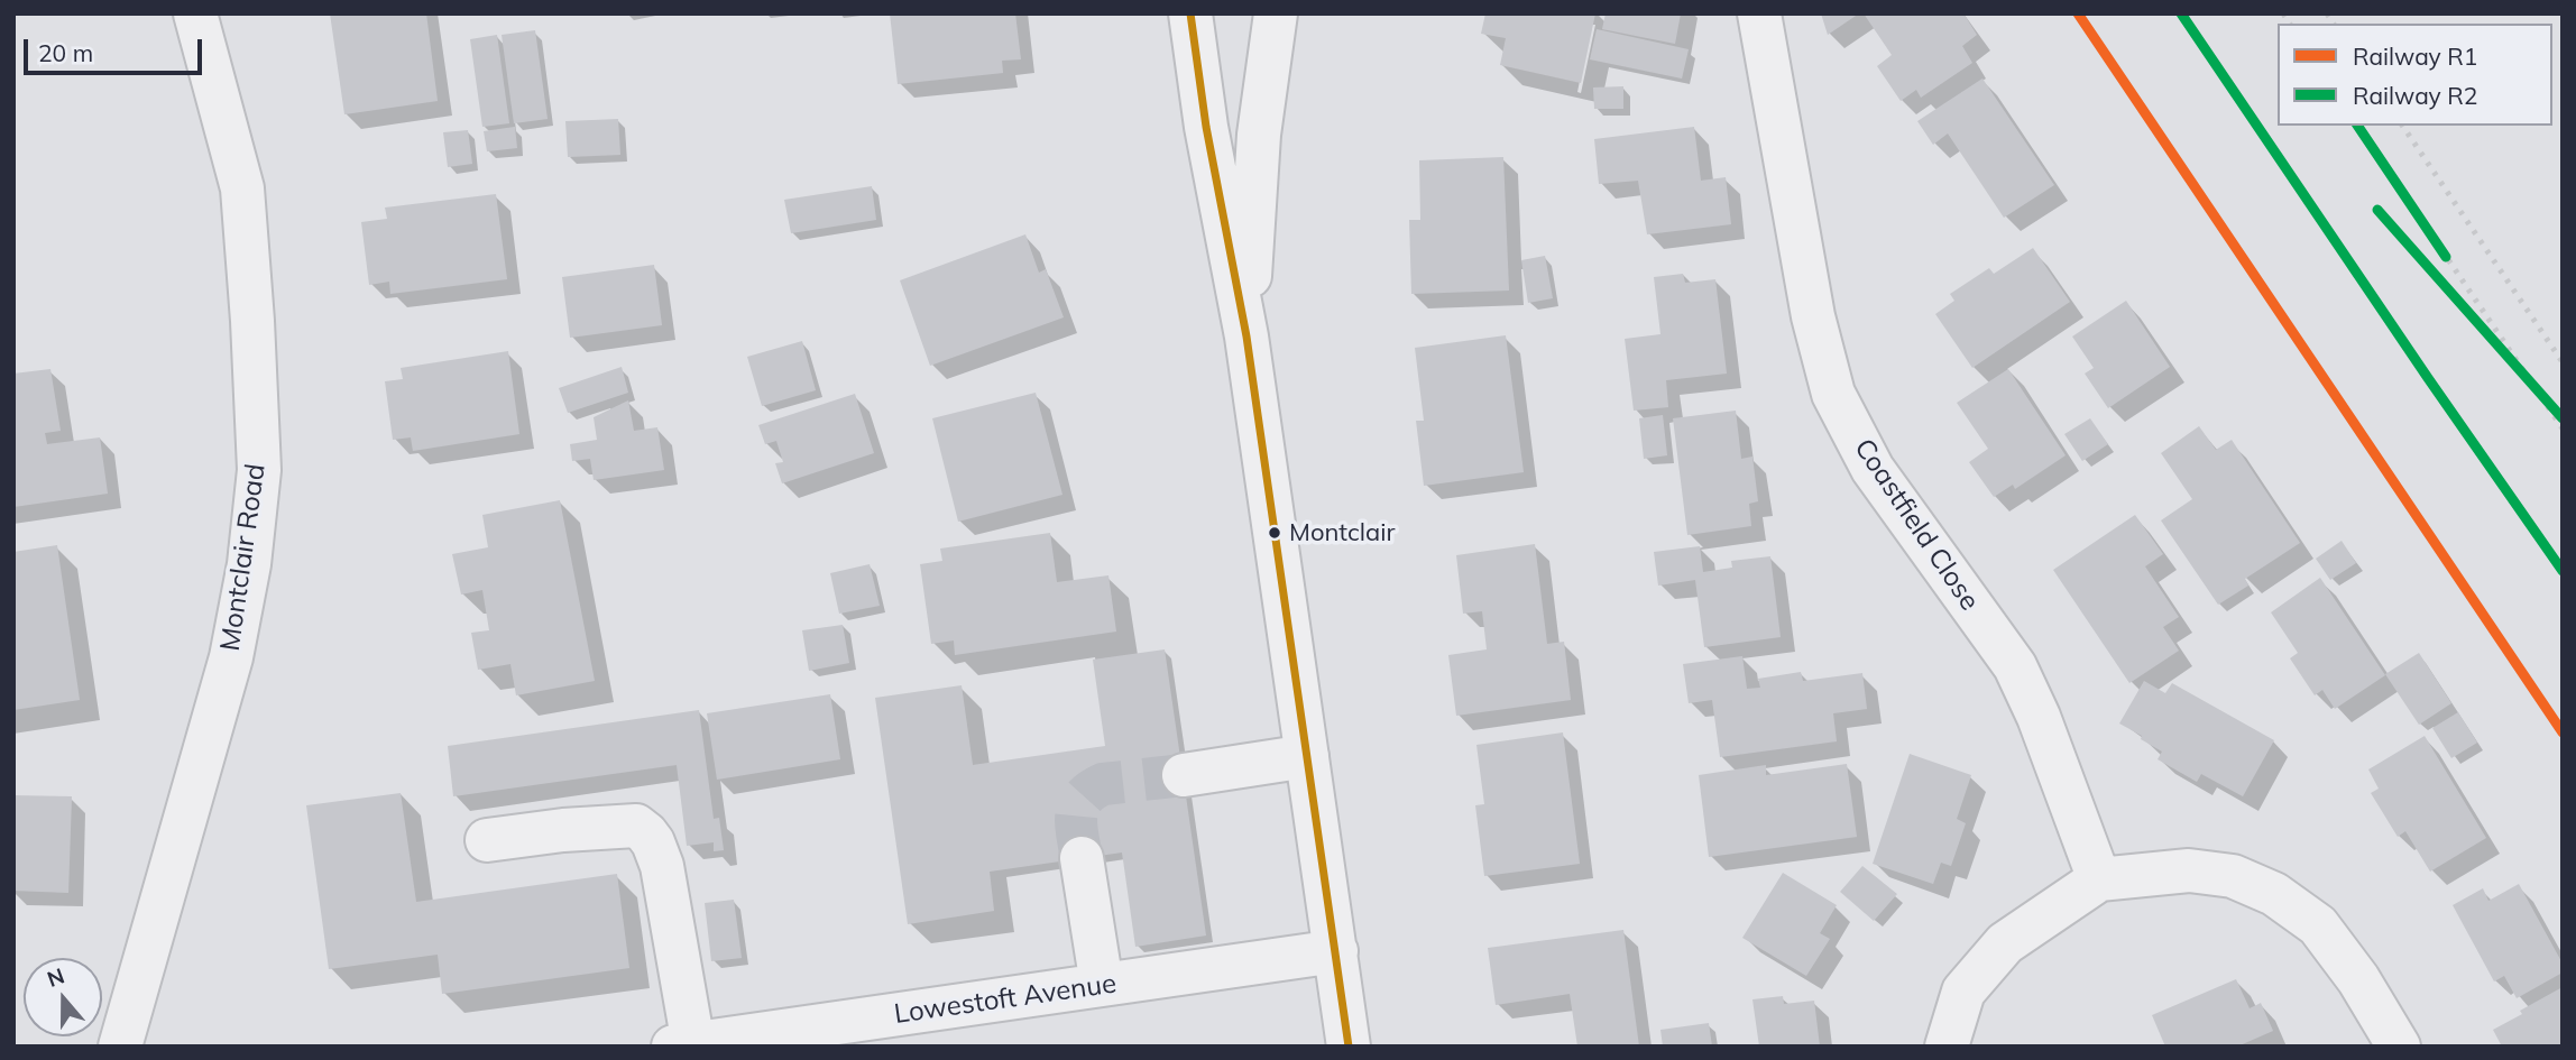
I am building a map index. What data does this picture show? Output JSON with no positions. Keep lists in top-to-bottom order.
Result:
{
  "streets": {
    "street": ["Coastfield Close", "Montclair Road", "Lowestoft Avenue"]
  },
  "places": ["Montclair"],
  "lines": ["rail line R1", "rail line R2"],
  "legend": ["Railway R1", "Railway R2"],
  "scale_bar": "20 m",
  "north": "top"
}
